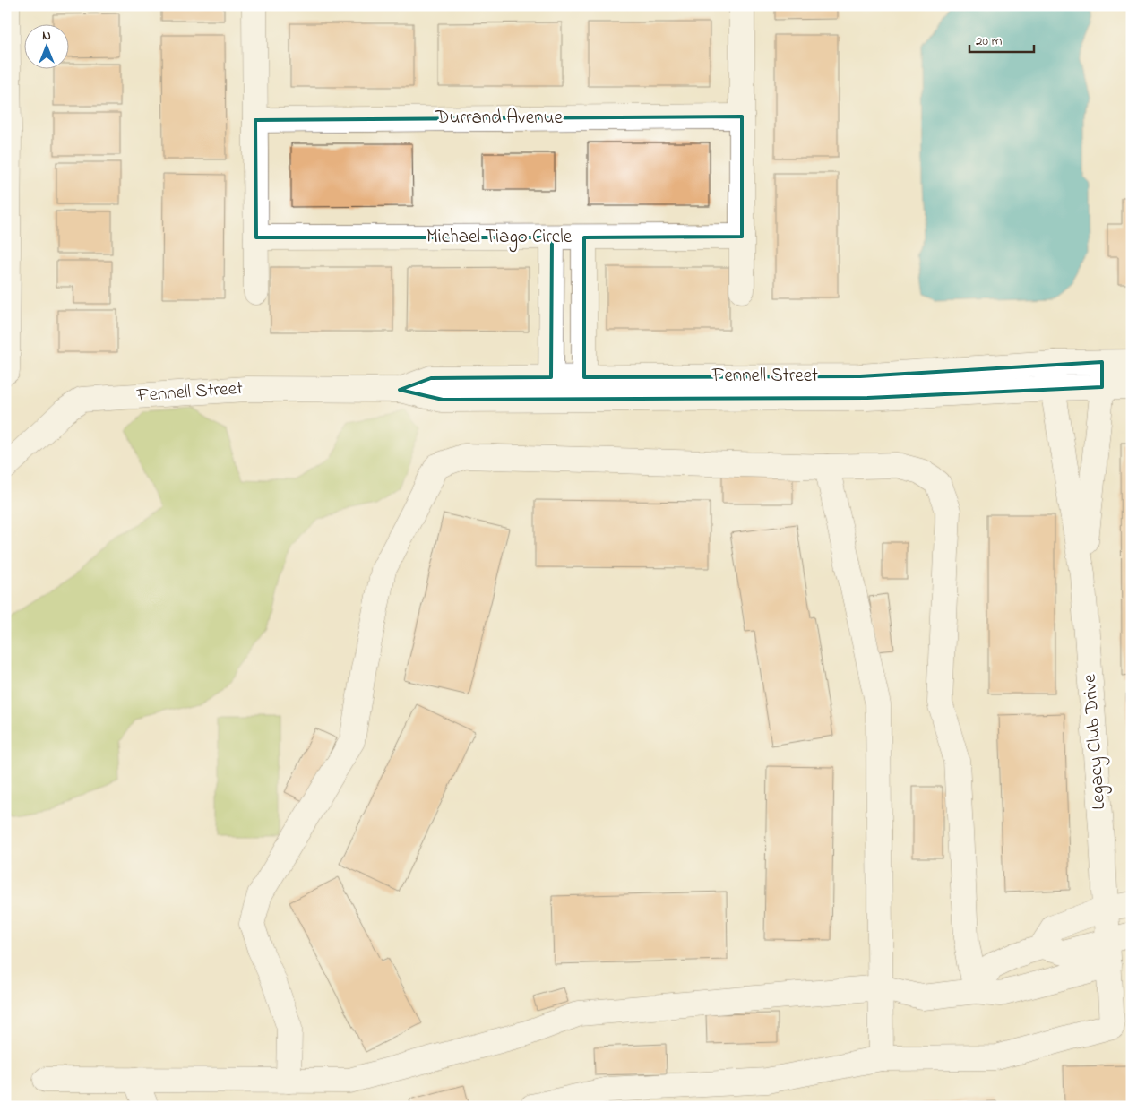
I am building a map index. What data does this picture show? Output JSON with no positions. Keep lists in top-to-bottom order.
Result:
{
  "streets": {
    "street": [
      "Durrand Avenue",
      "Michael Tiago Circle",
      "Fennell Street",
      "Legacy Club Drive"
    ]
  },
  "crossings": [
    ["Fennell Street", "Legacy Club Drive"]
  ],
  "scale_bar": "20 m",
  "north": "top"
}
